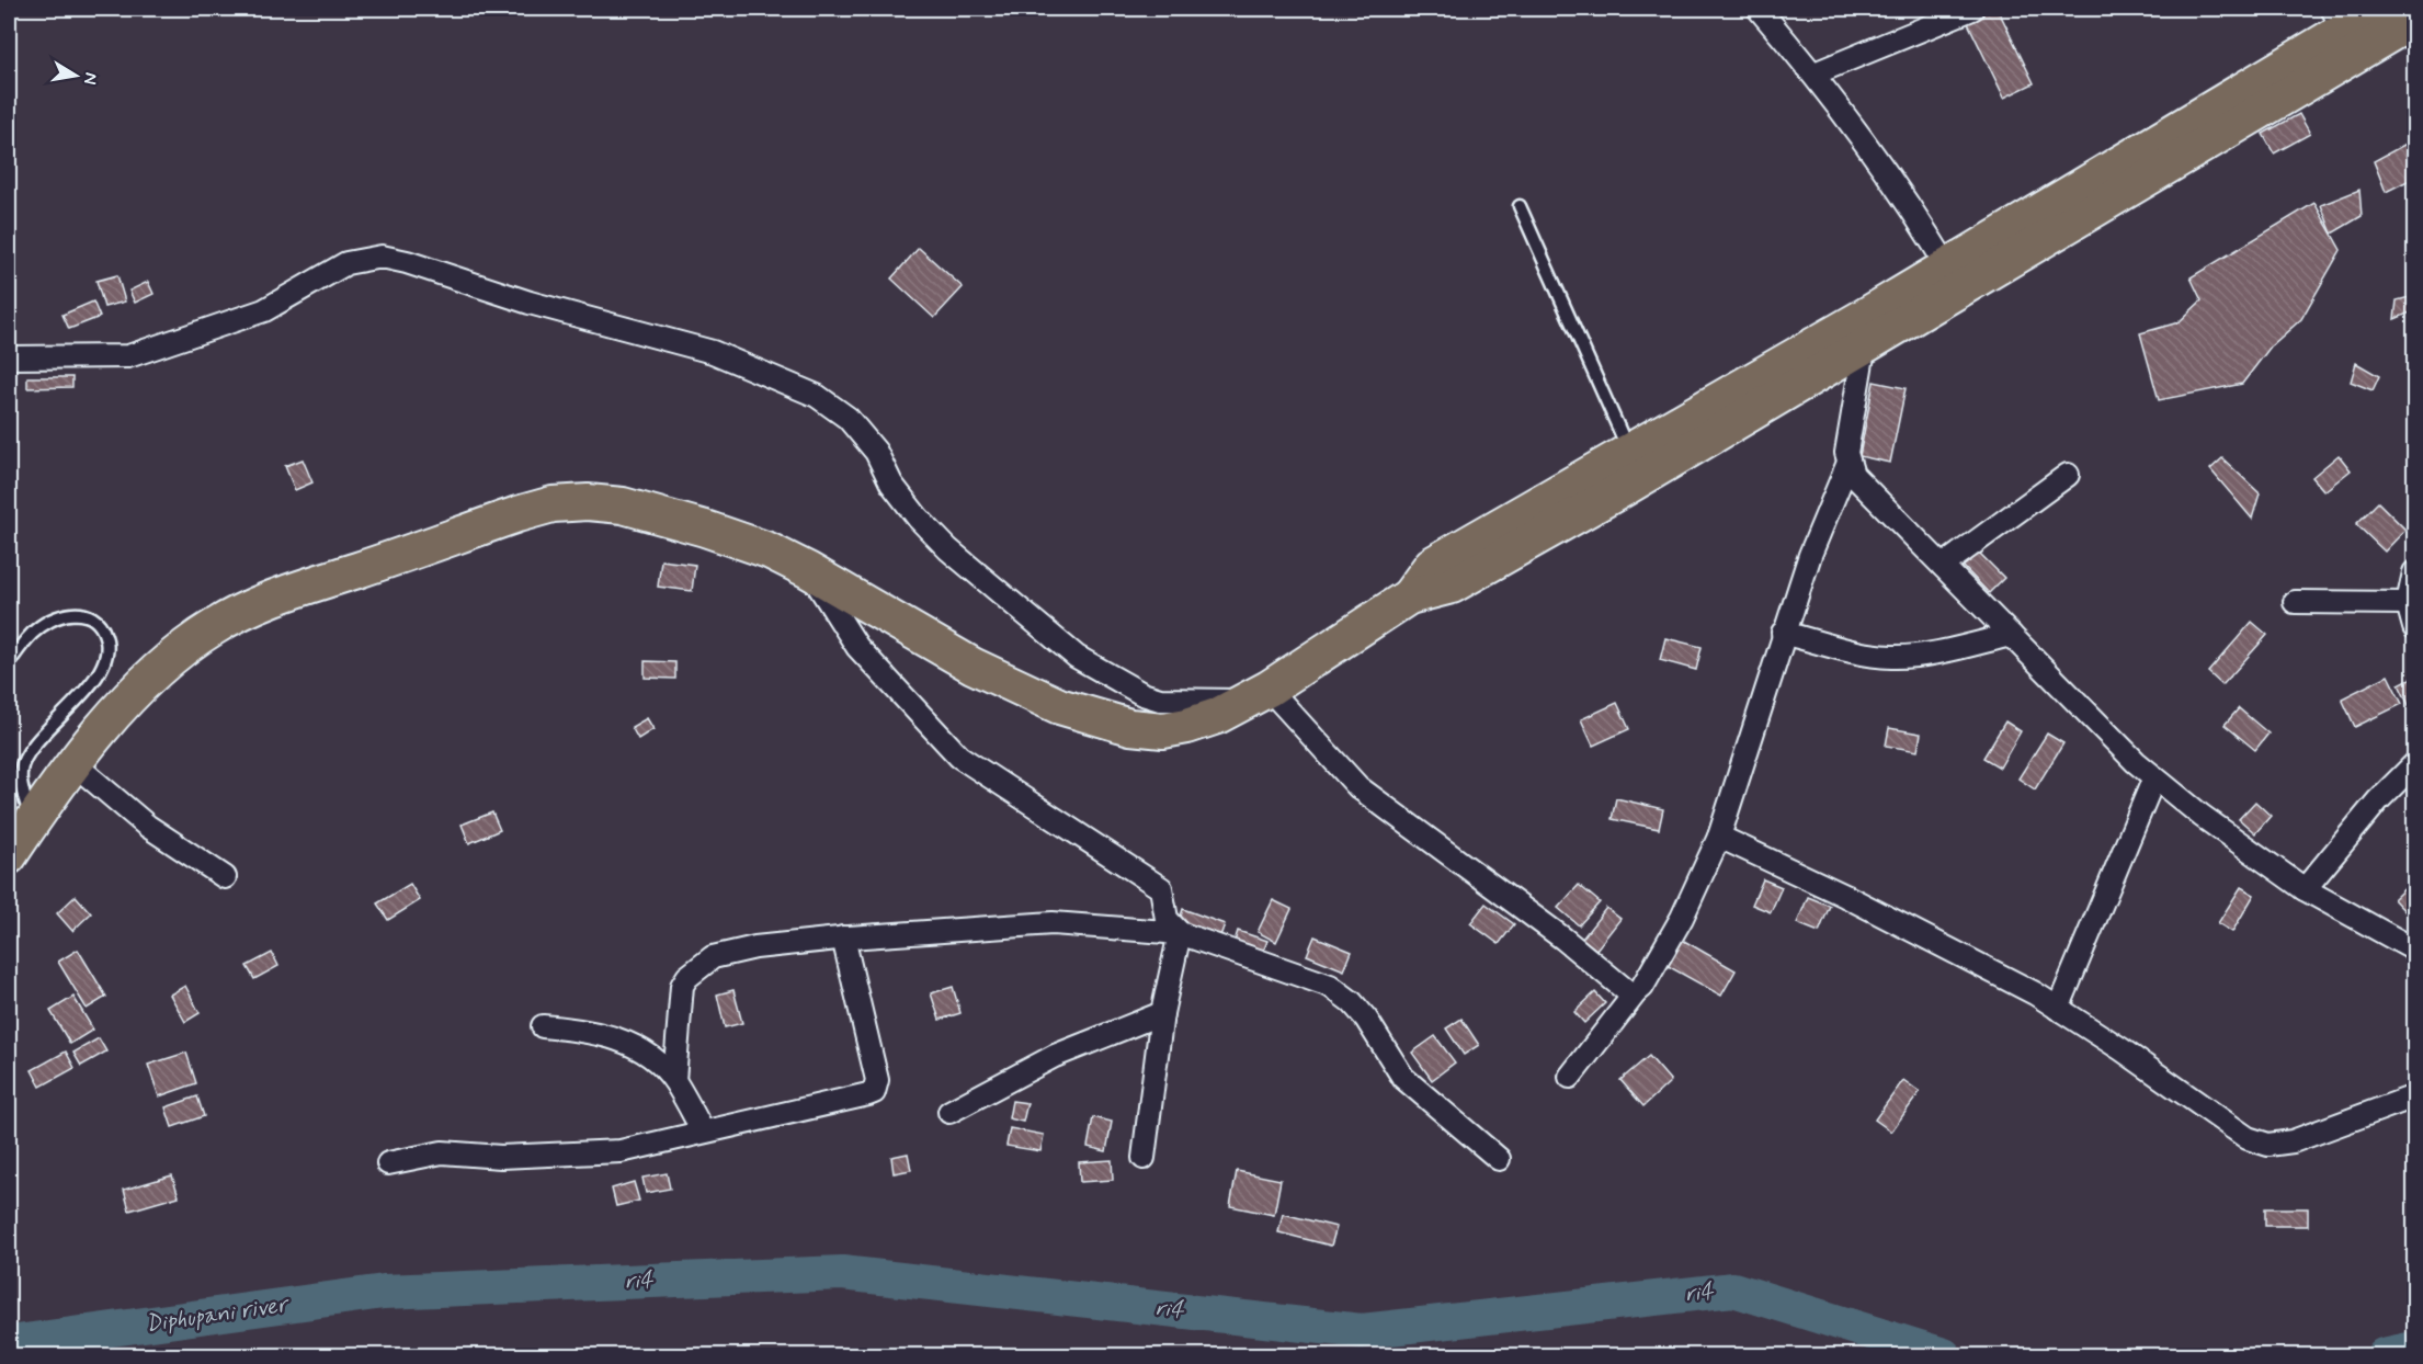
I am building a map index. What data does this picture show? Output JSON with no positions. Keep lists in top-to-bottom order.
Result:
{
  "water": ["ri4", "Diphupani river"],
  "north": "right"
}
